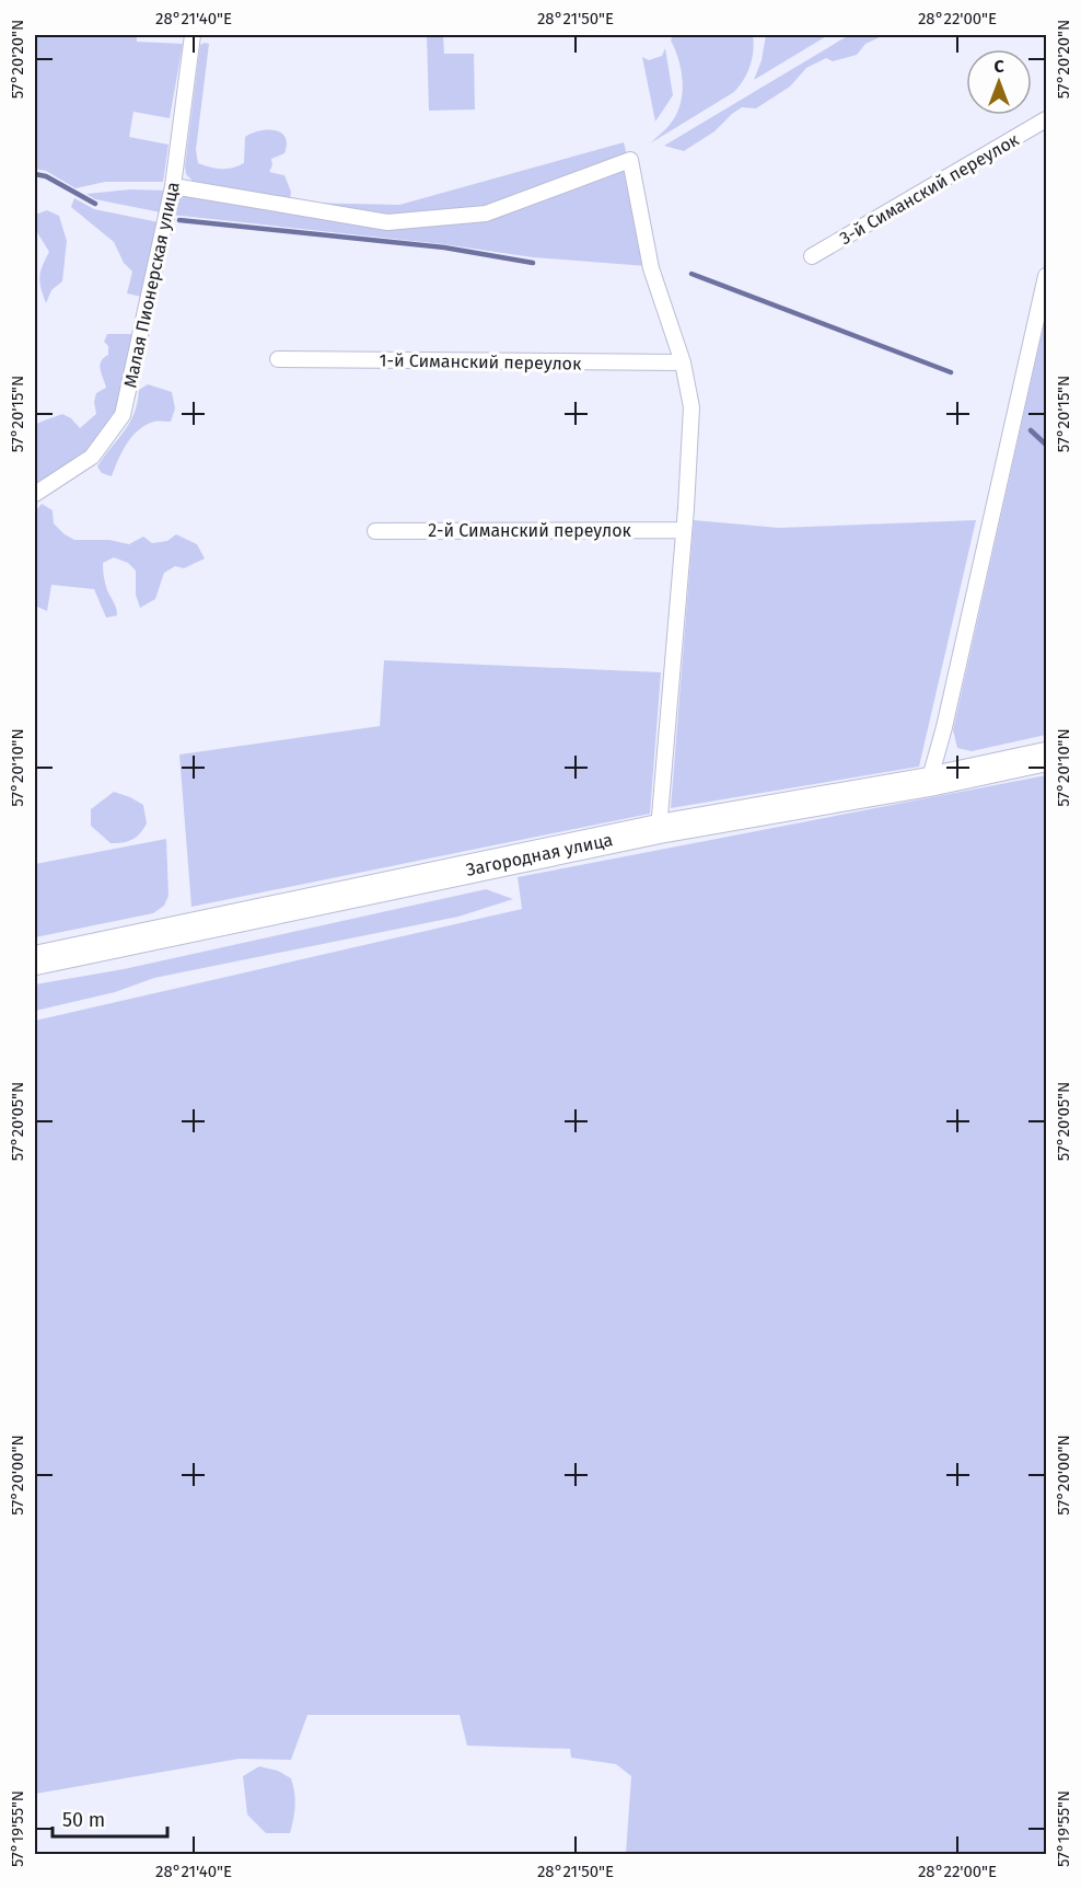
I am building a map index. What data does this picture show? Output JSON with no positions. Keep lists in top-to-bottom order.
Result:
{
  "streets": {
    "highway": ["Загородная улица"],
    "street": [
      "3-й Симанский переулок",
      "Малая Пионерская улица",
      "1-й Симанский переулок",
      "2-й Симанский переулок"
    ]
  },
  "scale_bar": "50 m",
  "north": "top",
  "coordinates": [
    "28°21'40\"E",
    "28°21'50\"E",
    "28°22'00\"E",
    "57°20'20\"N",
    "57°20'15\"N",
    "57°20'10\"N",
    "57°20'05\"N",
    "57°20'00\"N",
    "57°19'55\"N"
  ]
}
